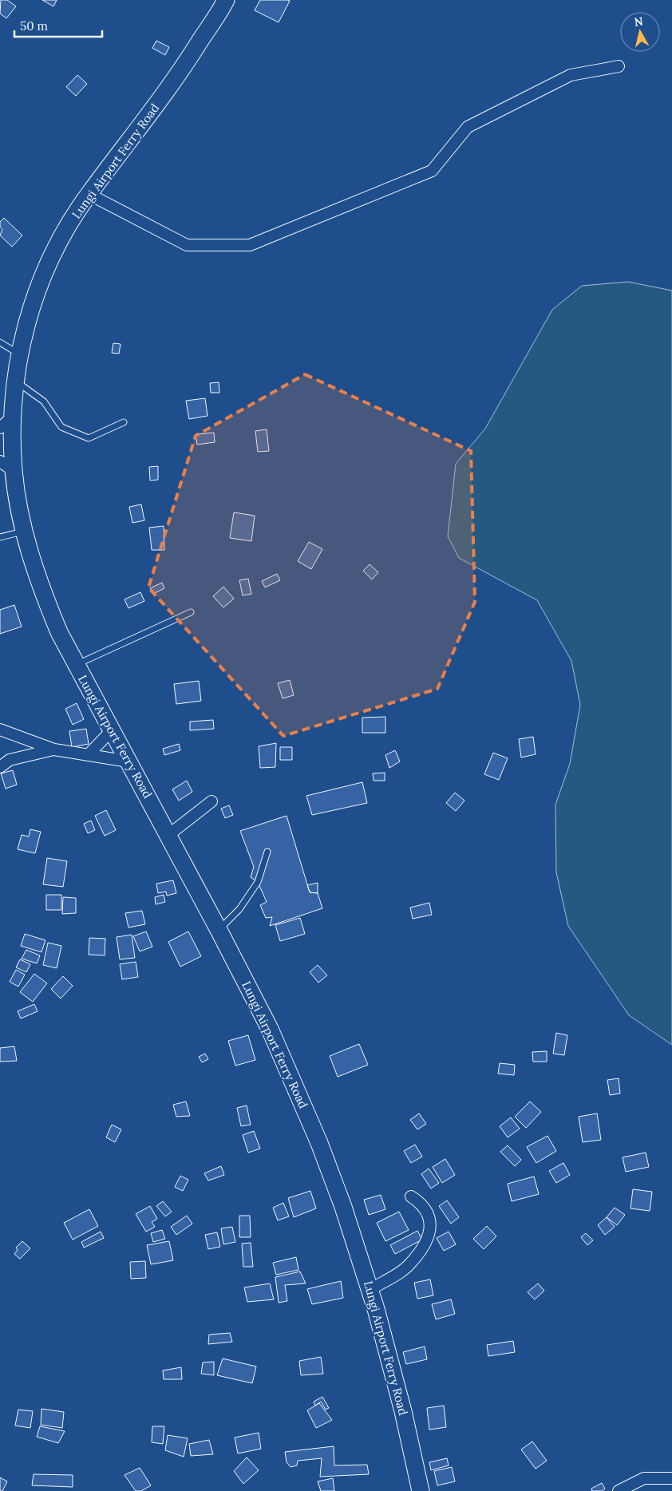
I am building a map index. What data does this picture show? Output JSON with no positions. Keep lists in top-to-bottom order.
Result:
{
  "streets": {
    "main road": ["Lungi Airport Ferry Road"]
  },
  "scale_bar": "50 m",
  "north": "top"
}
